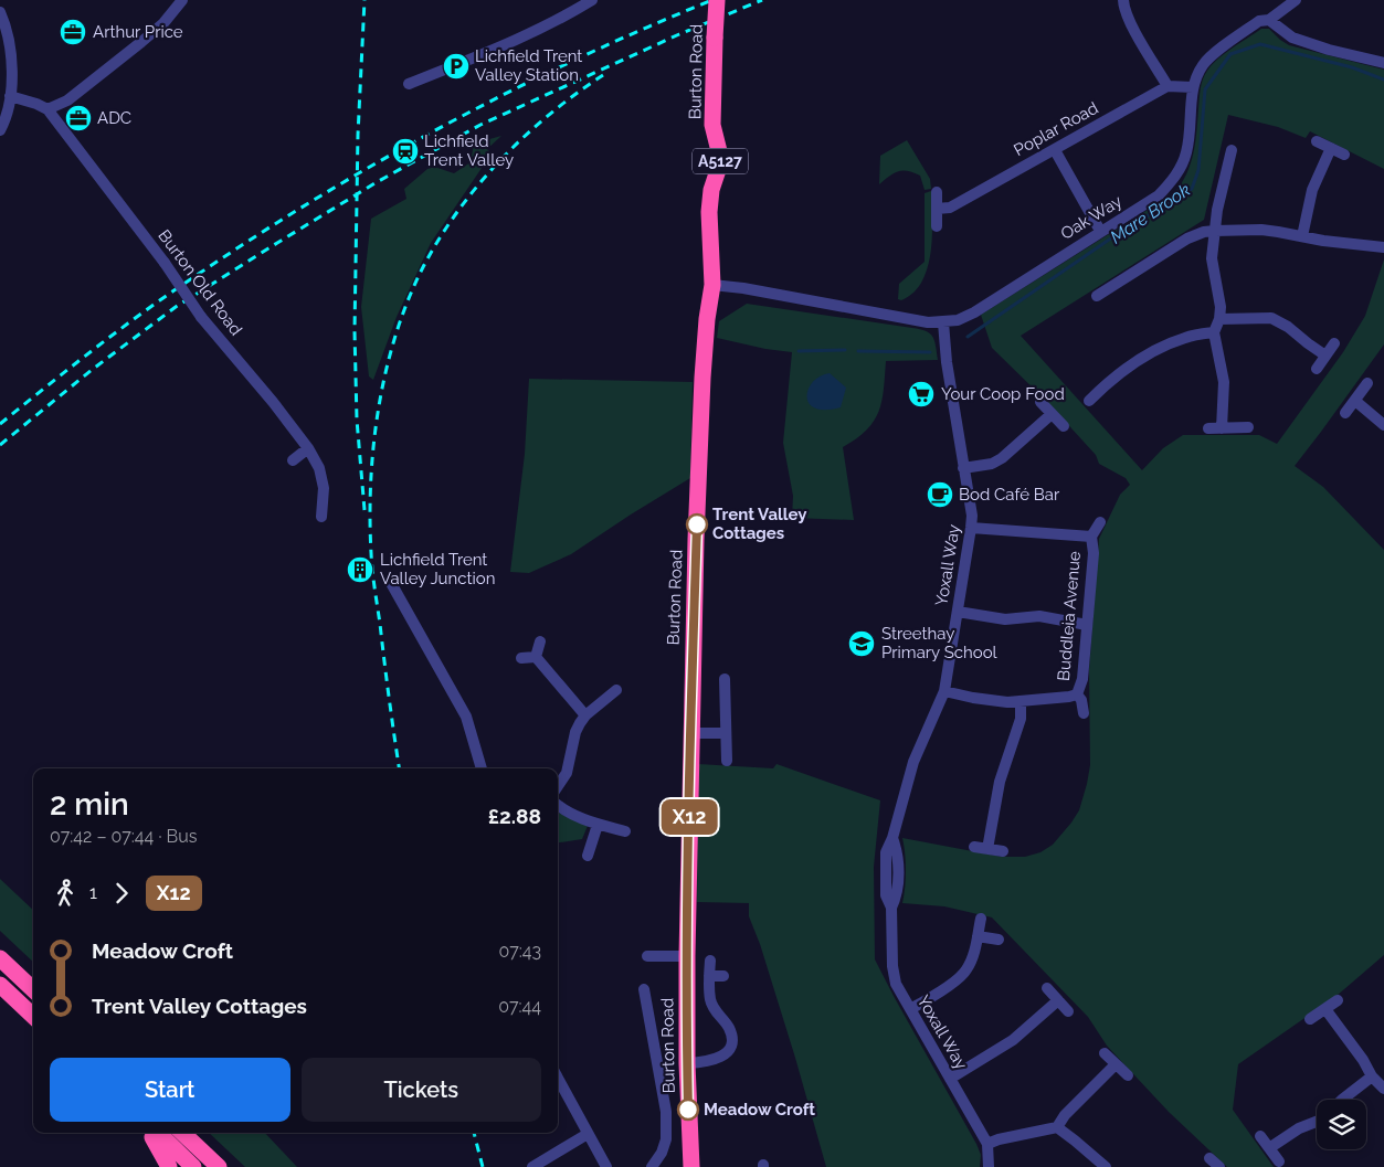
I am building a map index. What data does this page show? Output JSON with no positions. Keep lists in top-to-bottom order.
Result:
{
  "streets": {
    "highway": ["Burton Road", "A5127"],
    "street": [
      "Poplar Road",
      "Oak Way",
      "Burton Old Road",
      "Yoxall Way",
      "Buddleia Avenue"
    ]
  },
  "crossings": [
    ["Burton Road", "Oak Way"],
    ["Oak Way", "Yoxall Way"]
  ],
  "water": ["Mare Brook"],
  "places": {
    "office": ["Arthur Price", "ADC"],
    "parking": ["Lichfield Trent Valley Station"],
    "station": ["Lichfield Trent Valley"],
    "supermarket": ["Your Coop Food"],
    "cafe": ["Bod Café Bar"],
    "other": ["Trent Valley Cottages", "Meadow Croft"],
    "building": ["Lichfield Trent Valley Junction"],
    "school or university": ["Streethay Primary School"]
  },
  "lines": ["bus line X12"],
  "page": {
    "on_map": "X12",
    "heading": ["2 min", "07:42 – 07:44 · Bus", "£2.88"],
    "legs": ["1", "X12"],
    "list": [
      {
        "name": "Meadow Croft",
        "value": "07:43"
      },
      {
        "name": "Trent Valley Cottages",
        "value": "07:44"
      }
    ],
    "buttons": ["Start", "Tickets"]
  }
}
